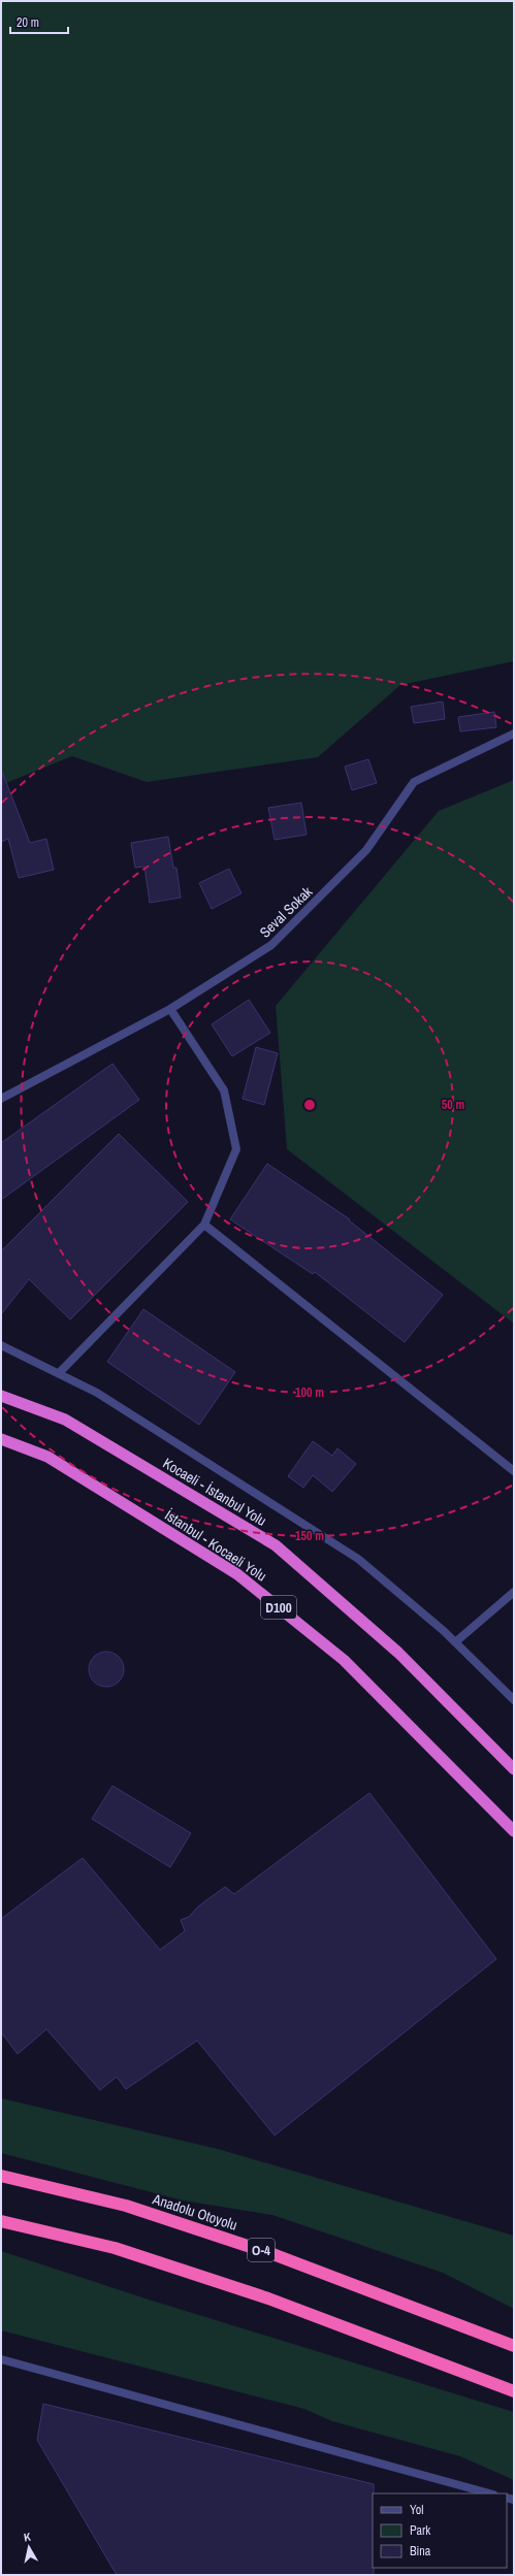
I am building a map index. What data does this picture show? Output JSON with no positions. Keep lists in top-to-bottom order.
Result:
{
  "streets": {
    "highway": [
      "Kocaeli - İstanbul Yolu",
      "İstanbul - Kocaeli Yolu",
      "D100",
      "Anadolu Otoyolu",
      "O-4"
    ],
    "street": ["Seval Sokak"]
  },
  "legend": ["Yol", "Park", "Bina"],
  "scale_bar": "20 m",
  "north": "top",
  "rings": ["50 m", "100 m", "150 m"]
}
